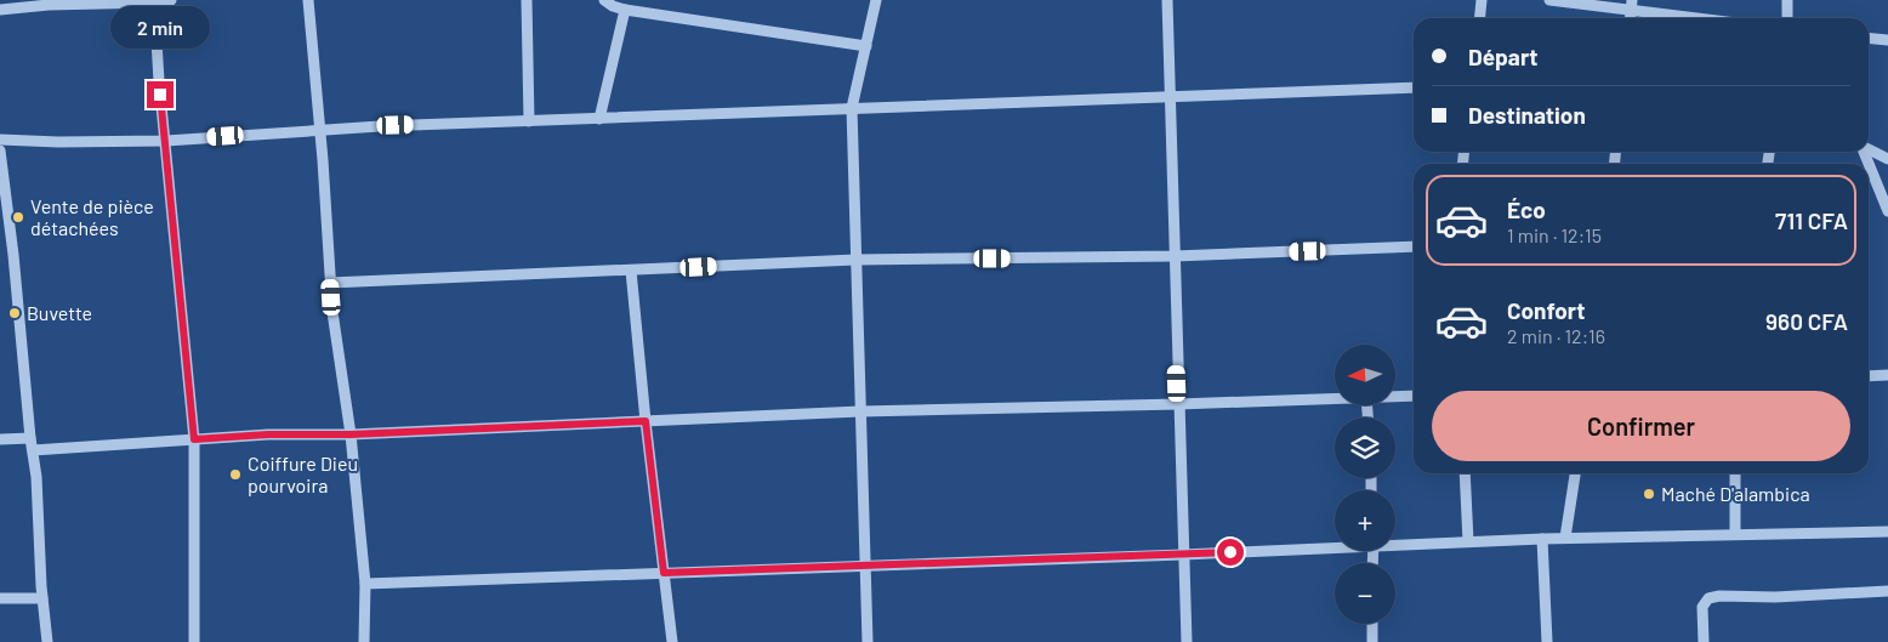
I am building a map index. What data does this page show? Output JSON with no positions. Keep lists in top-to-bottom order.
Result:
{
  "places": [
    "Vente de pièce détachées",
    "Buvette",
    "Coiffure Dieu pourvoira",
    "Maché D'alambica"
  ],
  "north": "left",
  "page": {
    "bubble": "2 min",
    "banner": ["Départ", "Destination"],
    "list": [
      {
        "name": "Éco",
        "note": "1 min · 12:15",
        "value": "711 CFA"
      },
      {
        "name": "Confort",
        "note": "2 min · 12:16",
        "value": "960 CFA"
      }
    ],
    "map_buttons": ["+", "−"],
    "buttons": "Confirmer"
  }
}
